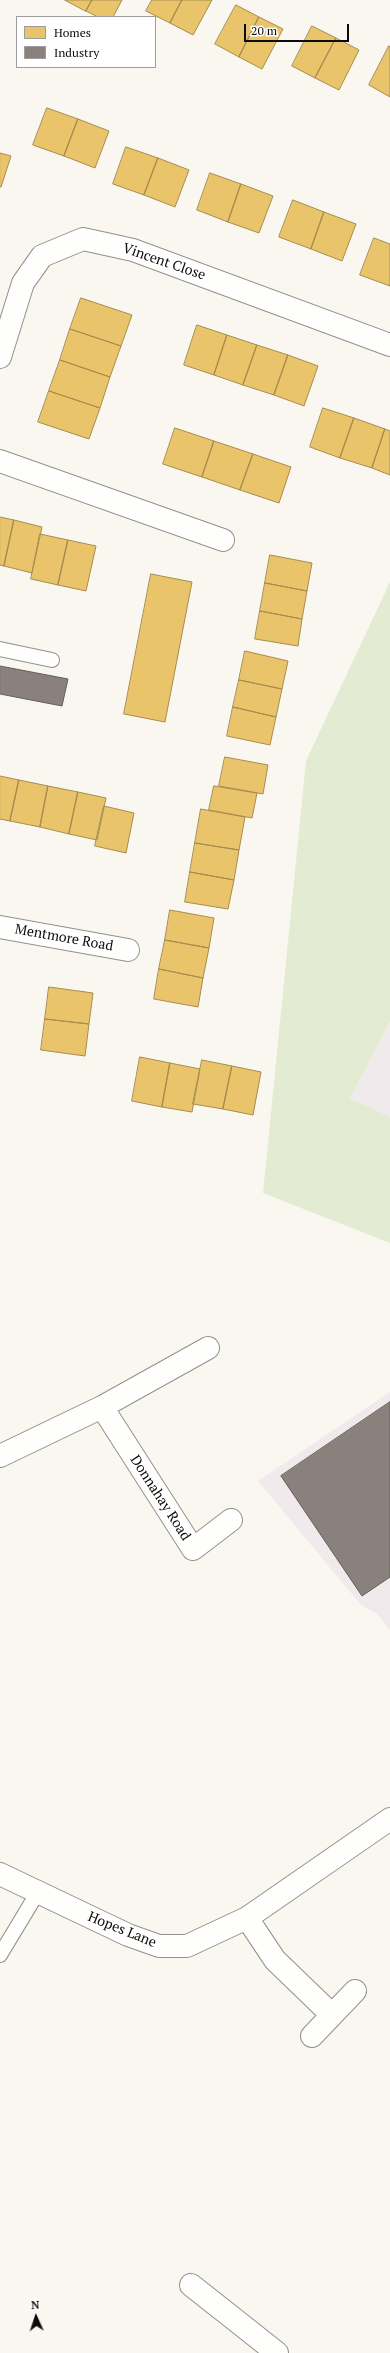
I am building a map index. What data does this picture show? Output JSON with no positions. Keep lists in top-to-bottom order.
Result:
{
  "streets": {
    "street": [
      "Vincent Close",
      "Mentmore Road",
      "Donnahay Road",
      "Hopes Lane"
    ]
  },
  "legend": ["Homes", "Industry"],
  "scale_bar": "20 m",
  "north": "top"
}
